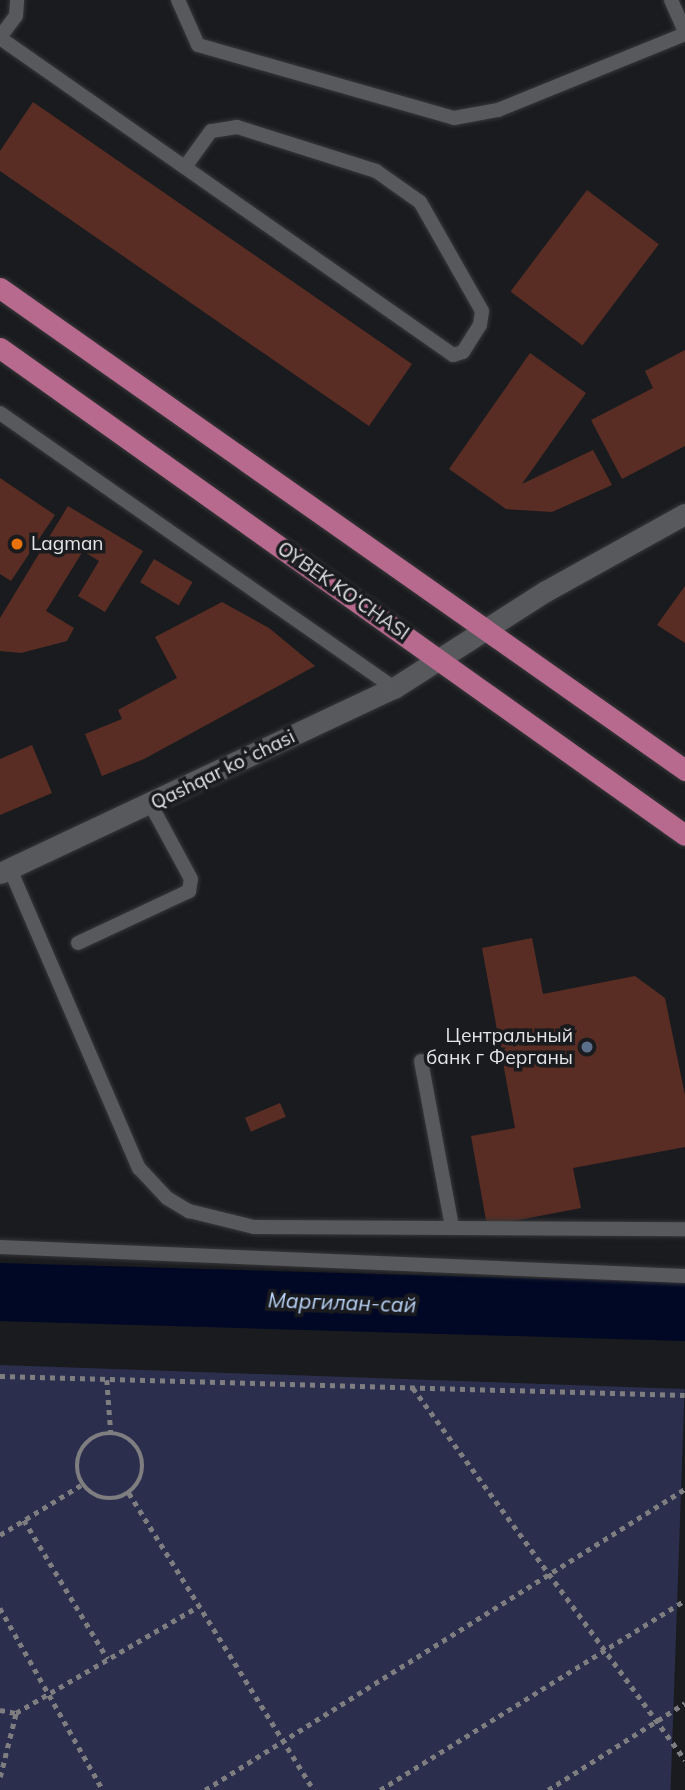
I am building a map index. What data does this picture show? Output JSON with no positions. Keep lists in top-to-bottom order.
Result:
{
  "streets": {
    "main road": ["OYBEK KO‘CHASI"],
    "street": ["Qashqar koʻchasi"]
  },
  "crossings": [
    ["OYBEK KO‘CHASI", "Qashqar koʻchasi"]
  ],
  "water": ["Маргилан-сай"],
  "places": ["Lagman", "Центральный банк г Ферганы"]
}
